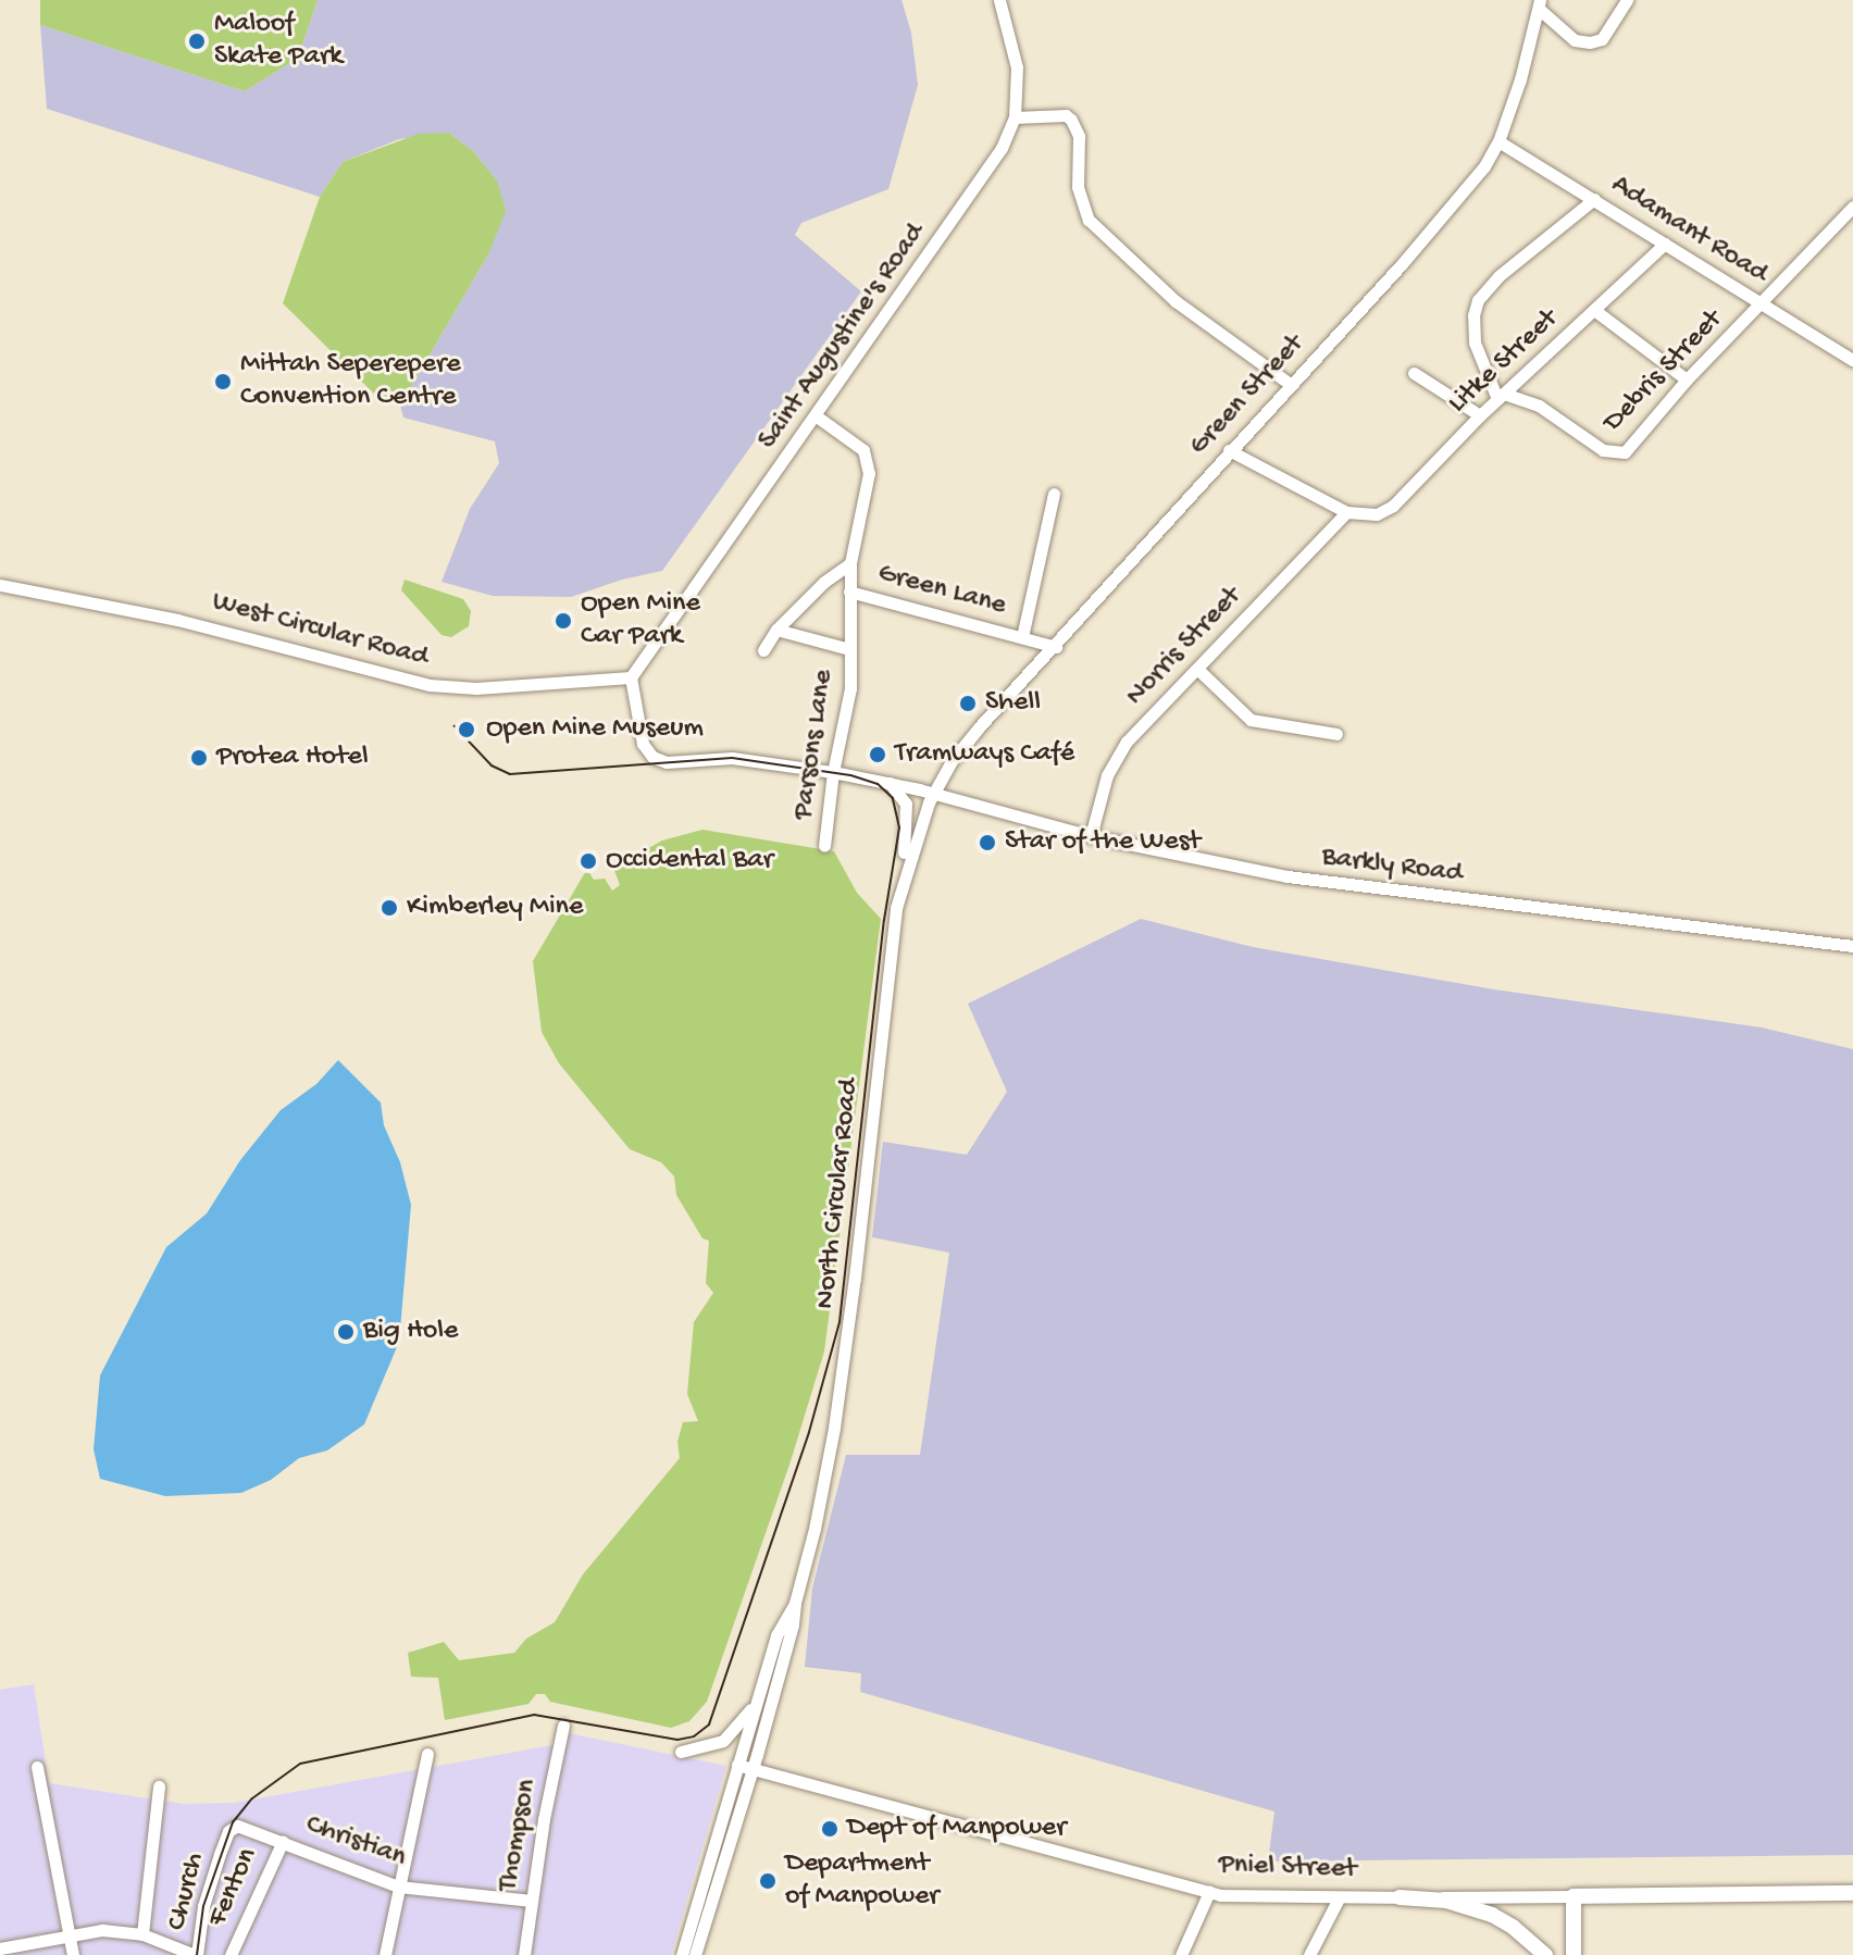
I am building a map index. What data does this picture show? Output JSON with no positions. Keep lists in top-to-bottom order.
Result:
{
  "streets": {
    "main road": ["Pniel Street"],
    "street": [
      "Adamant Road",
      "Saint Augustine's Road",
      "Litke Street",
      "Debris Street",
      "Green Street",
      "Green Lane",
      "West Circular Road",
      "Norris Street",
      "Parsons Lane",
      "Barkly Road",
      "North Circular Road",
      "Thompson",
      "Christian",
      "Fenton",
      "Church"
    ]
  },
  "crossings": [
    ["Adamant Road", "Litke Street"],
    ["Adamant Road", "Debris Street"],
    ["Adamant Road", "Green Street"],
    ["Saint Augustine's Road", "West Circular Road"],
    ["Saint Augustine's Road", "Parsons Lane"],
    ["Saint Augustine's Road", "Barkly Road"],
    ["Litke Street", "Debris Street"],
    ["Litke Street", "Norris Street"],
    ["Green Street", "Green Lane"],
    ["Green Street", "Barkly Road"],
    ["Green Street", "North Circular Road"],
    ["Green Lane", "Parsons Lane"],
    ["West Circular Road", "Barkly Road"],
    ["Norris Street", "Barkly Road"],
    ["Parsons Lane", "Barkly Road"],
    ["Barkly Road", "North Circular Road"],
    ["North Circular Road", "Pniel Street"],
    ["Thompson", "Christian"],
    ["Christian", "Fenton"],
    ["Christian", "Church"]
  ],
  "places": [
    "Maloof Skate Park",
    "Mittah Seperepere Convention Centre",
    "Open Mine Car Park",
    "Shell",
    "Open Mine Museum",
    "Tramways Café",
    "Protea Hotel",
    "Star of the West",
    "Occidental Bar",
    "Kimberley Mine",
    "Big Hole",
    "Dept of Manpower",
    "Department of Manpower"
  ]
}
